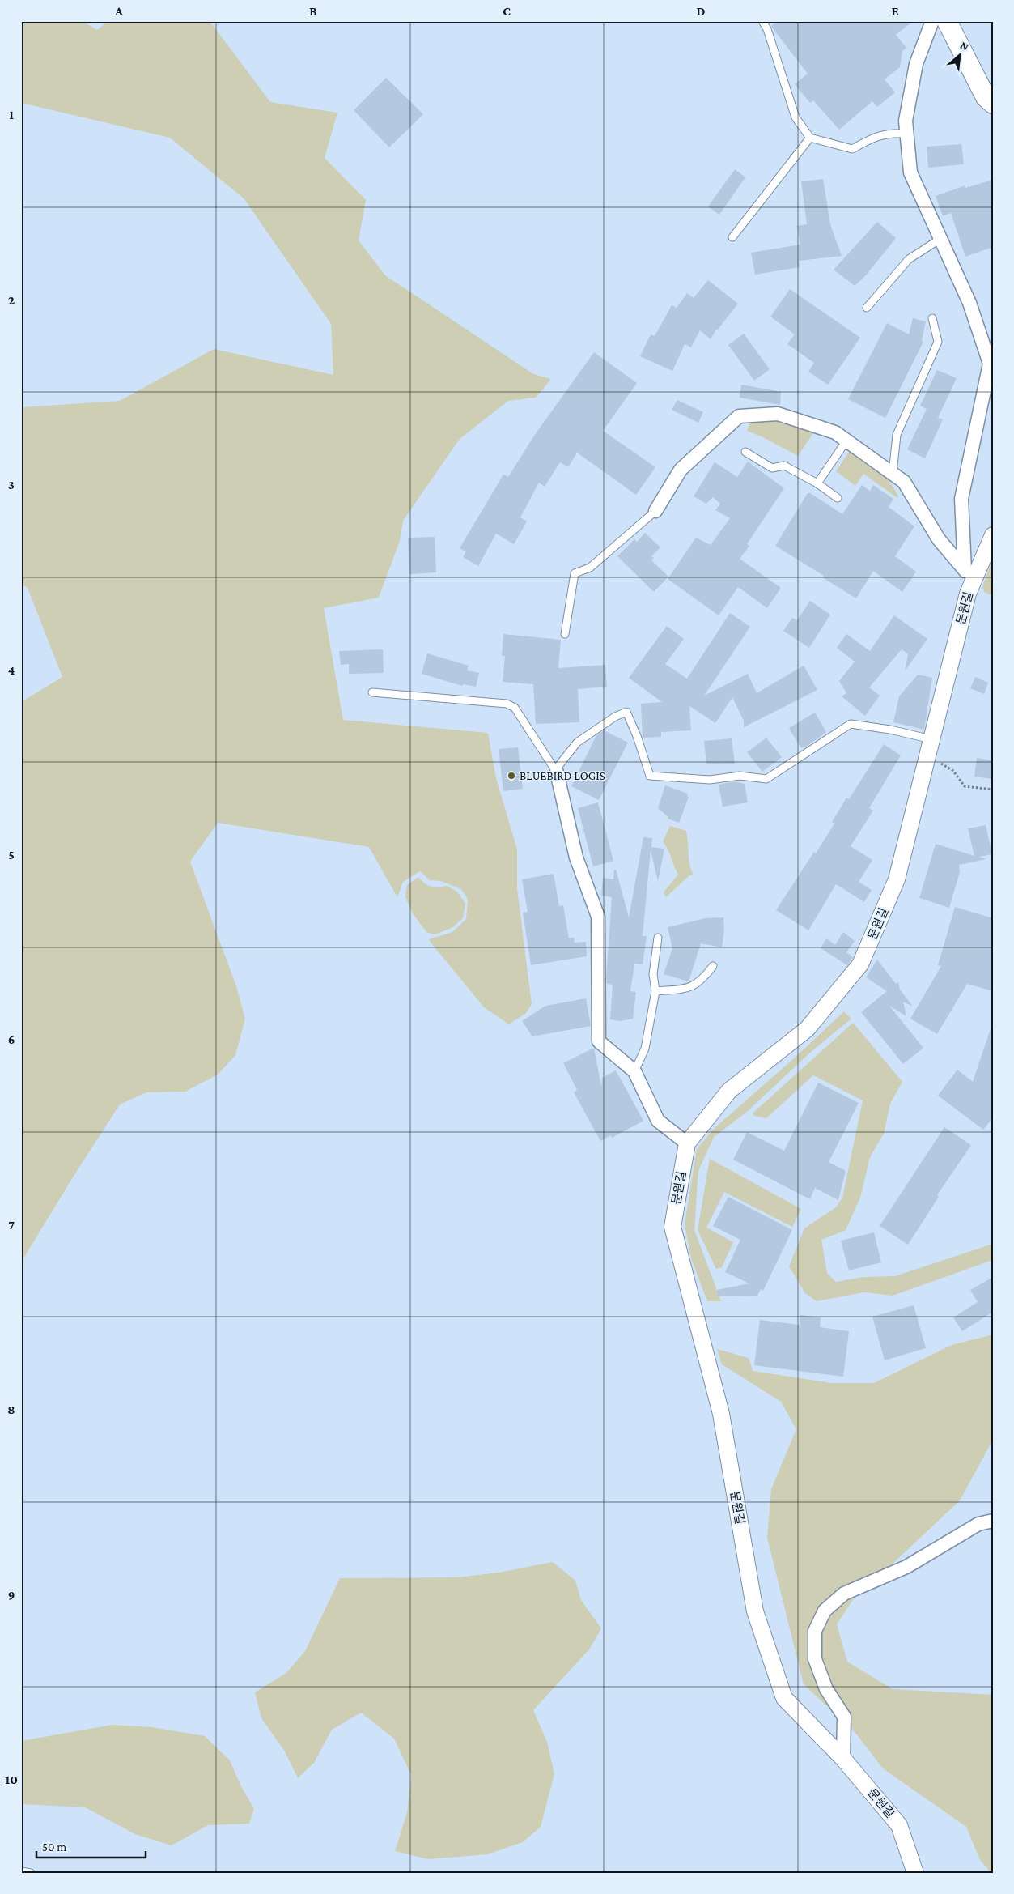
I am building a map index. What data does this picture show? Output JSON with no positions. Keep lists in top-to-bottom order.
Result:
{
  "streets": {
    "street": ["문원길"]
  },
  "places": ["BLUEBIRD LOGIS"],
  "scale_bar": "50 m",
  "north": "top right",
  "grid": {
    "columns": [
      "A",
      "B",
      "C",
      "D",
      "E"
    ],
    "rows": [
      "1",
      "2",
      "3",
      "4",
      "5",
      "6",
      "7",
      "8",
      "9",
      "10"
    ]
  }
}
